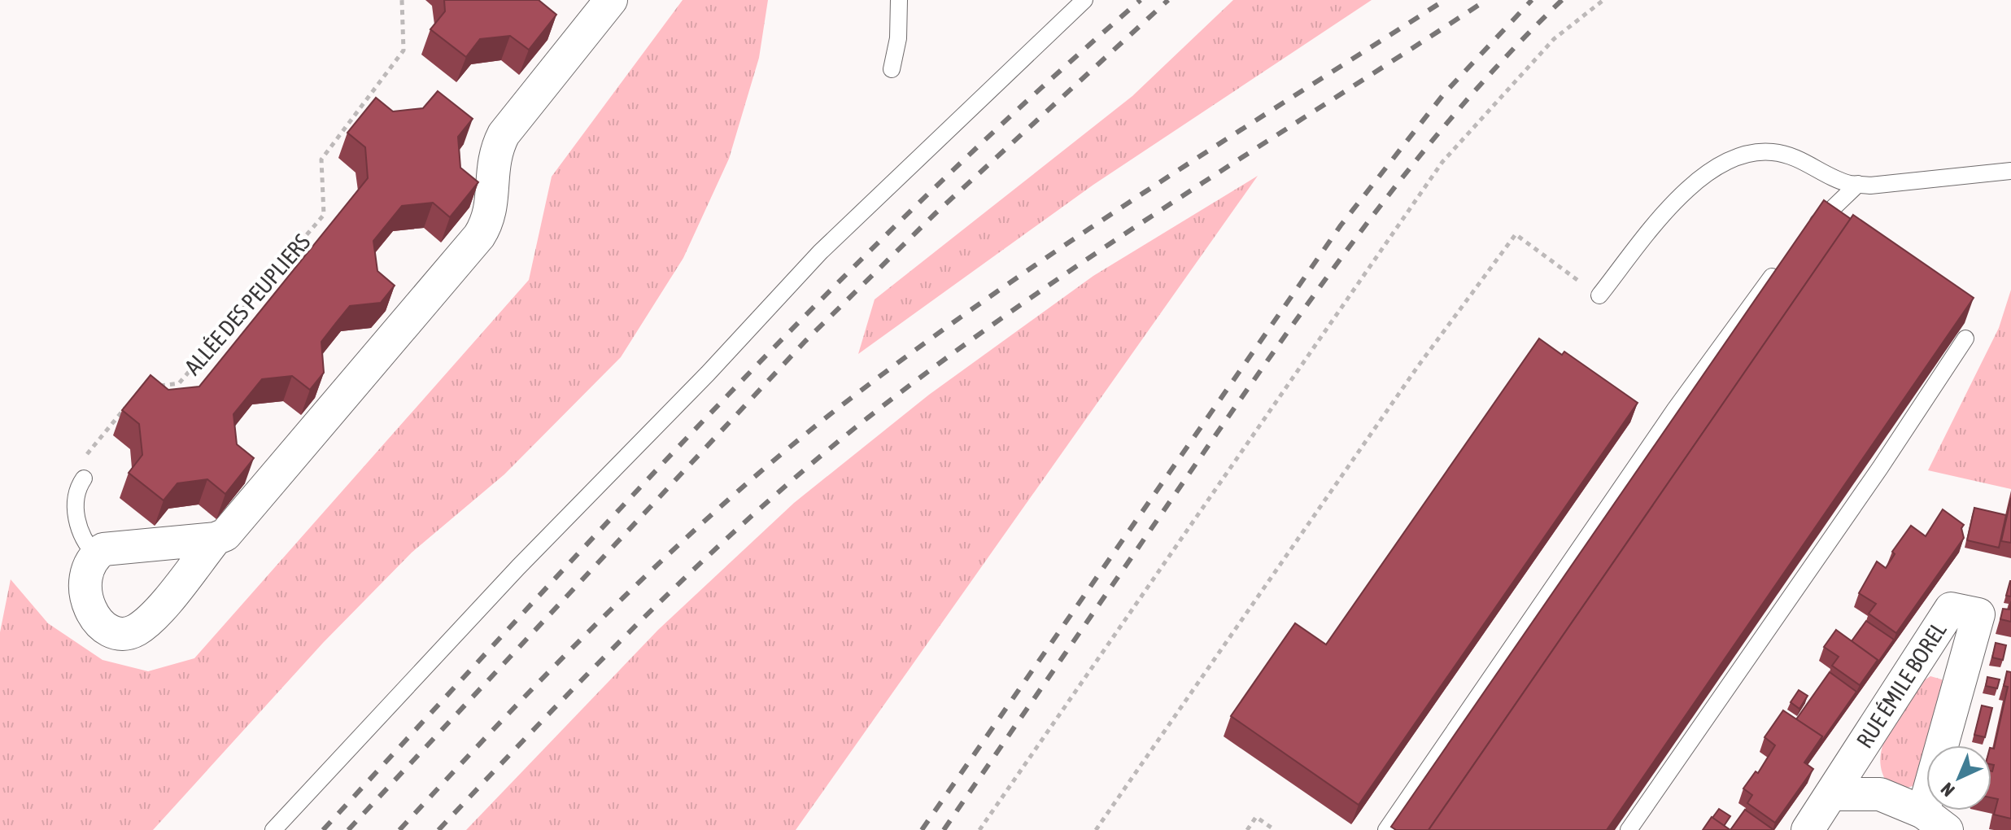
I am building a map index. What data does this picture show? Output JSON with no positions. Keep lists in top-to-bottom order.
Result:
{
  "streets": {
    "street": ["RUE ÉMILE BOREL"],
    "path": ["ALLÉE DES PEUPLIERS"]
  },
  "north": "bottom left"
}
